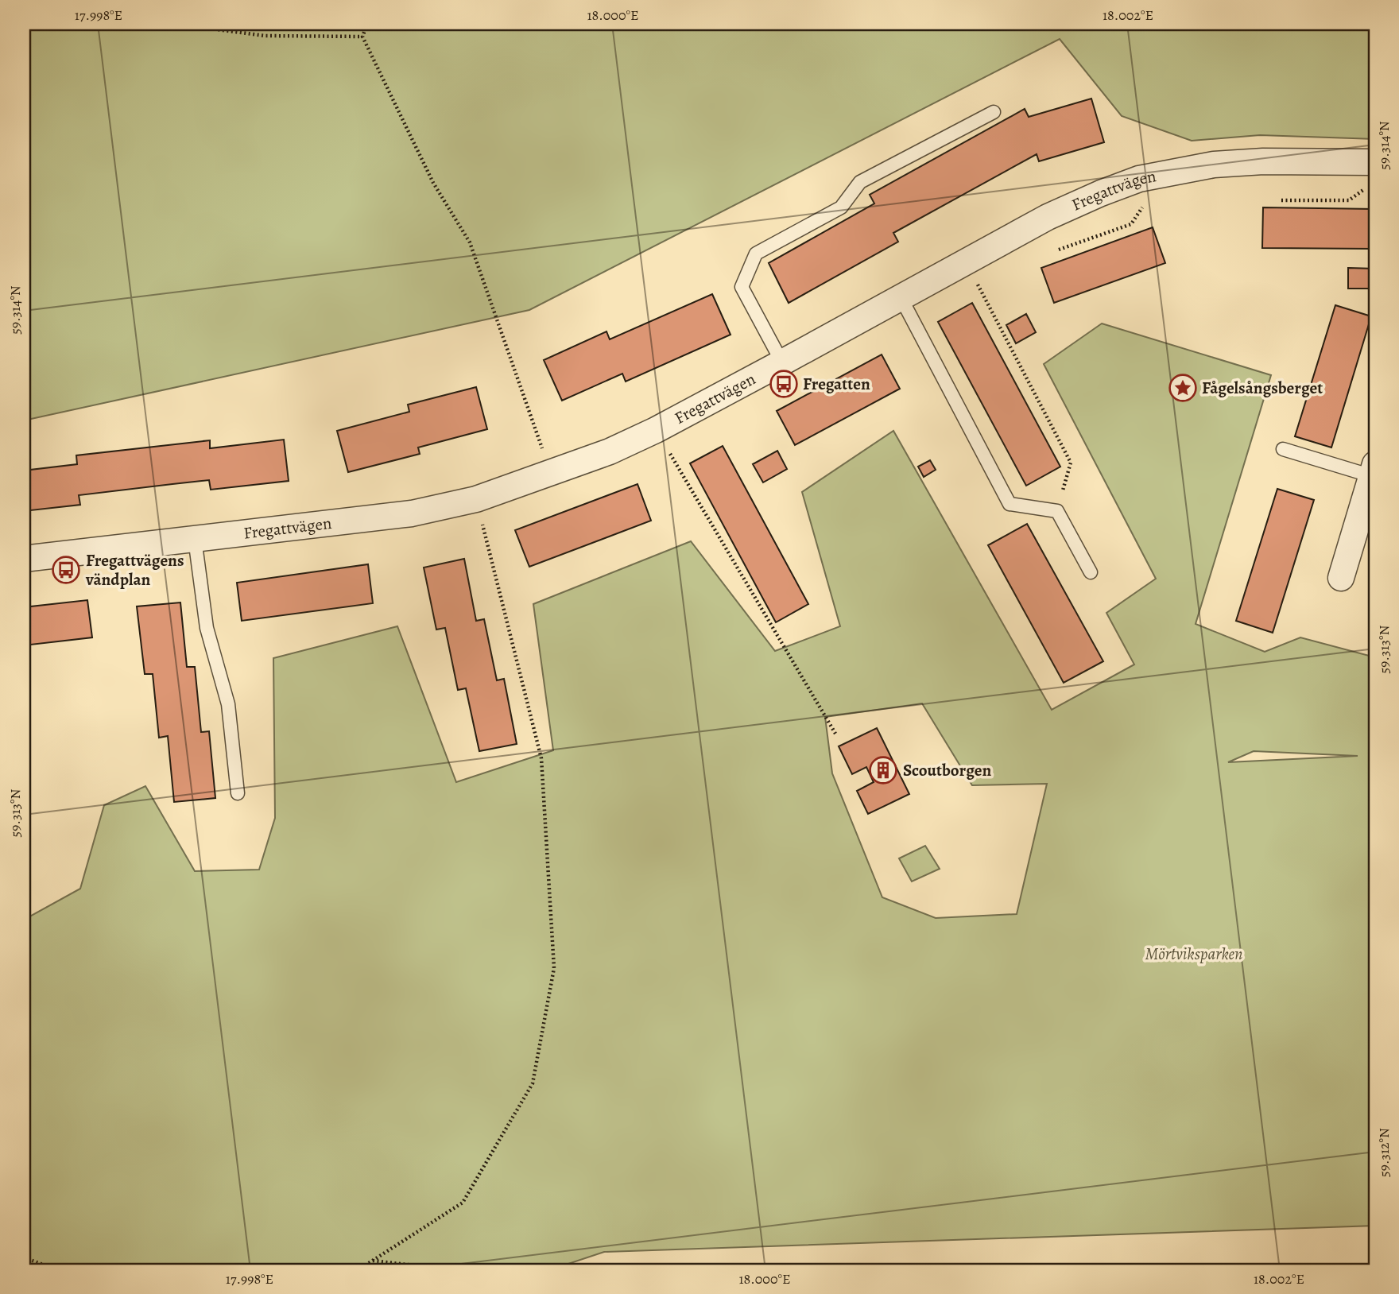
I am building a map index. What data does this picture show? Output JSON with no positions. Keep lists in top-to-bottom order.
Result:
{
  "streets": {
    "street": ["Fregattvägen"]
  },
  "parks": ["Mörtviksparken"],
  "places": {
    "bus stop": ["Fregatten", "Fregattvägens vändplan"],
    "place": ["Fågelsångsberget"],
    "building": ["Scoutborgen"]
  },
  "coordinates": [
    "17.998°E",
    "18.000°E",
    "18.002°E",
    "59.314°N",
    "59.313°N",
    "59.312°N"
  ]
}
